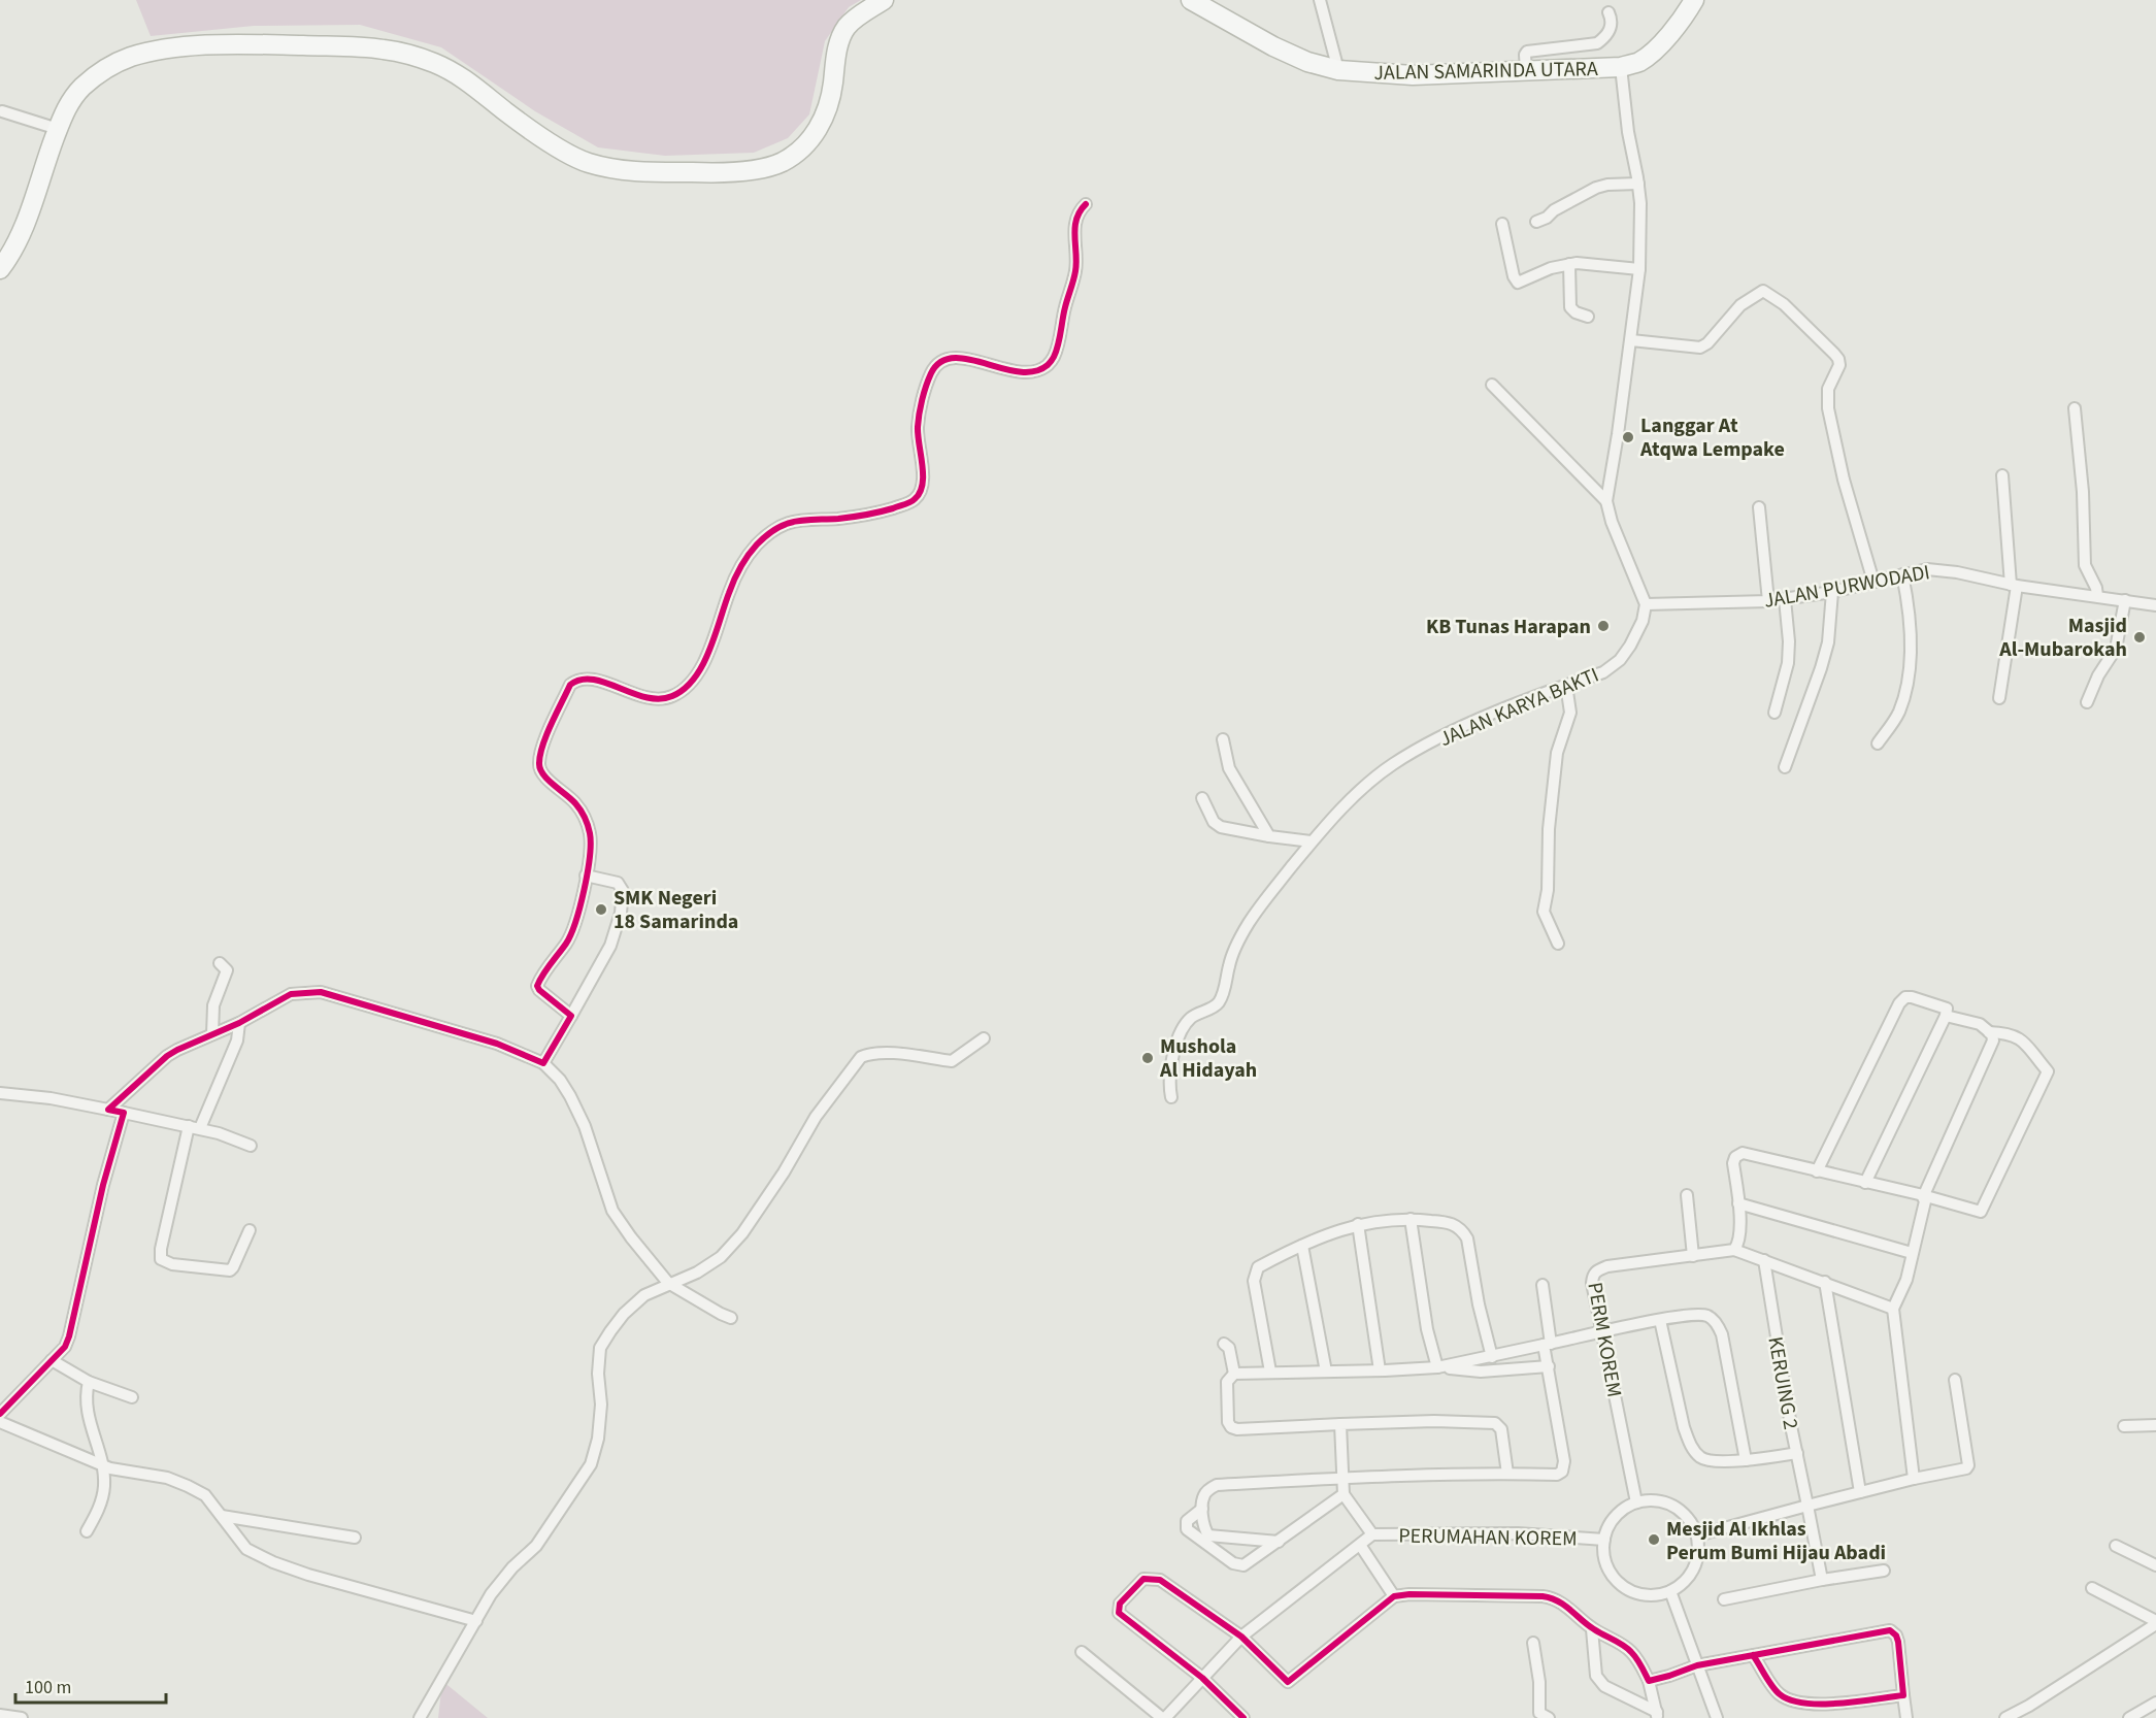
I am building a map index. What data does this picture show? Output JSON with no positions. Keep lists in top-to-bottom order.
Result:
{
  "streets": {
    "highway": ["JALAN SAMARINDA UTARA"],
    "street": [
      "JALAN PURWODADI",
      "JALAN KARYA BAKTI",
      "PERM KOREM",
      "KERUING 2",
      "PERUMAHAN KOREM"
    ]
  },
  "crossings": [
    ["JALAN PURWODADI", "JALAN KARYA BAKTI"],
    ["PERM KOREM", "PERUMAHAN KOREM"]
  ],
  "places": [
    "Langgar At Atqwa Lempake",
    "KB Tunas Harapan",
    "Masjid Al-Mubarokah",
    "SMK Negeri 18 Samarinda",
    "Mushola Al Hidayah",
    "Mesjid Al Ikhlas Perum Bumi Hijau Abadi"
  ],
  "scale_bar": "100 m"
}
